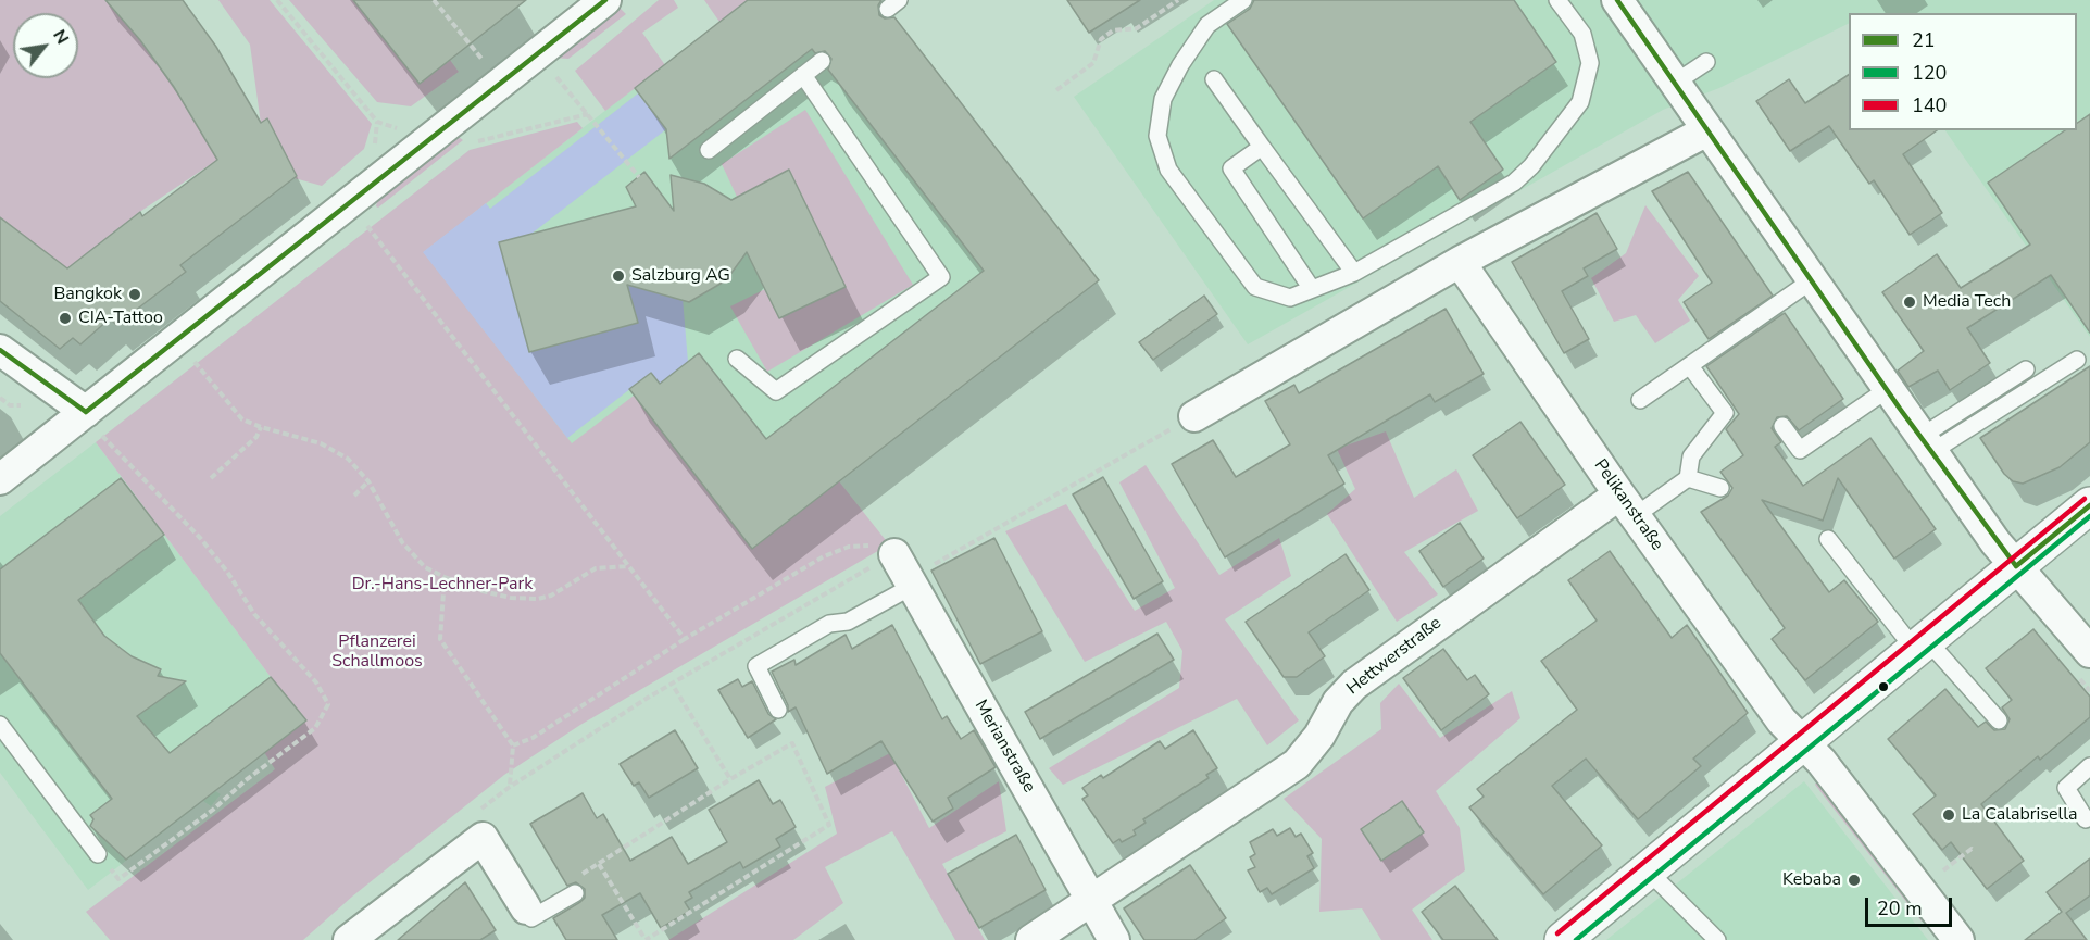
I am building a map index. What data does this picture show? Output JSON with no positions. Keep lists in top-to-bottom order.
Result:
{
  "streets": {
    "street": ["Pelikanstraße", "Hettwerstraße", "Merianstraße"]
  },
  "crossings": [
    ["Pelikanstraße", "Hettwerstraße"],
    ["Hettwerstraße", "Merianstraße"]
  ],
  "parks": ["Dr.-Hans-Lechner-Park", "Pflanzerei Schallmoos"],
  "places": [
    "Salzburg AG",
    "Bangkok",
    "Media Tech",
    "CIA-Tattoo",
    "La Calabrisella",
    "Kebaba"
  ],
  "lines": ["transit line 21", "transit line 140", "transit line 120"],
  "legend": ["21", "120", "140"],
  "scale_bar": "20 m",
  "north": "top right"
}
